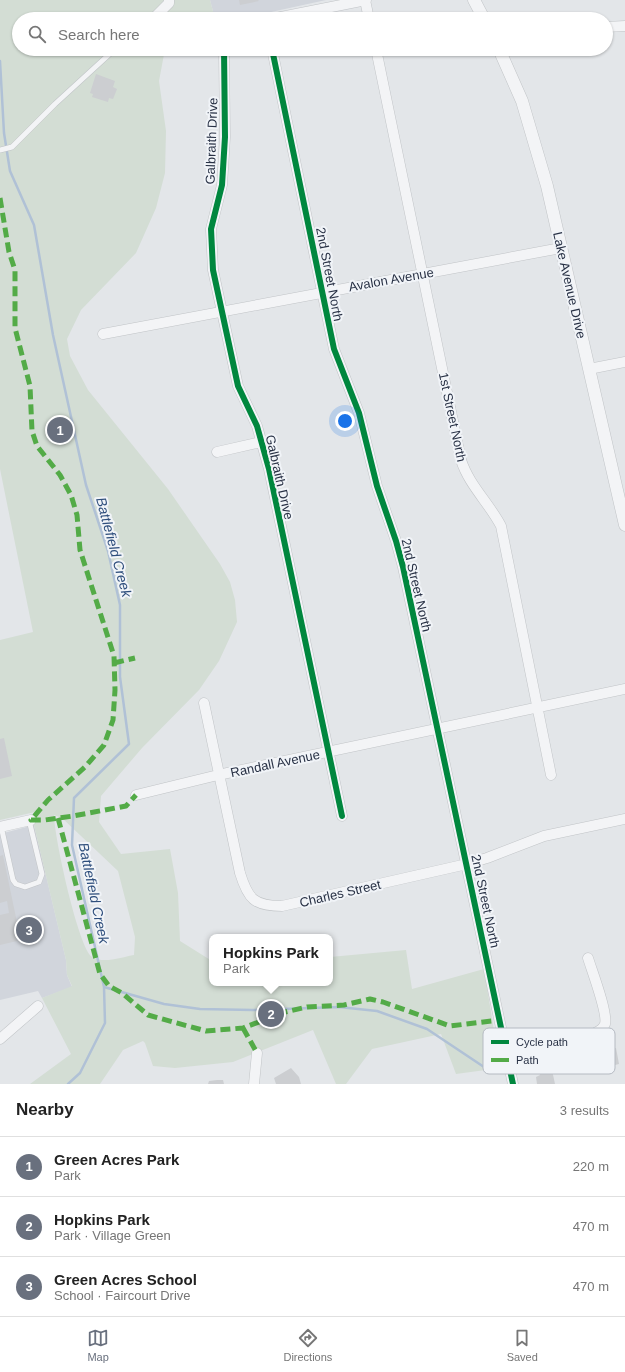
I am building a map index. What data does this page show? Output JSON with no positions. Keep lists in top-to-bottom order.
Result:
{
  "streets": {
    "street": [
      "Galbraith Drive",
      "2nd Street North",
      "Avalon Avenue",
      "Lake Avenue Drive",
      "1st Street North",
      "Randall Avenue",
      "Charles Street"
    ]
  },
  "crossings": [
    ["Galbraith Drive", "Avalon Avenue"],
    ["Galbraith Drive", "Randall Avenue"],
    ["2nd Street North", "Avalon Avenue"],
    ["2nd Street North", "Randall Avenue"],
    ["2nd Street North", "Charles Street"],
    ["Avalon Avenue", "Lake Avenue Drive"],
    ["Avalon Avenue", "1st Street North"],
    ["1st Street North", "Randall Avenue"],
    ["Randall Avenue", "Charles Street"]
  ],
  "water": ["Battlefield Creek"],
  "legend": ["Cycle path", "Path"],
  "page": {
    "search": "Search here",
    "pins": ["1", "3", "2"],
    "popup": ["Hopkins Park", "Park"],
    "heading": ["Nearby", "3 results"],
    "list": [
      {
        "mark": "1",
        "name": "Green Acres Park",
        "note": "Park",
        "value": "220 m"
      },
      {
        "mark": "2",
        "name": "Hopkins Park",
        "note": "Park · Village Green",
        "value": "470 m"
      },
      {
        "mark": "3",
        "name": "Green Acres School",
        "note": "School · Faircourt Drive",
        "value": "470 m"
      }
    ],
    "nav": ["Map", "Directions", "Saved"]
  }
}
